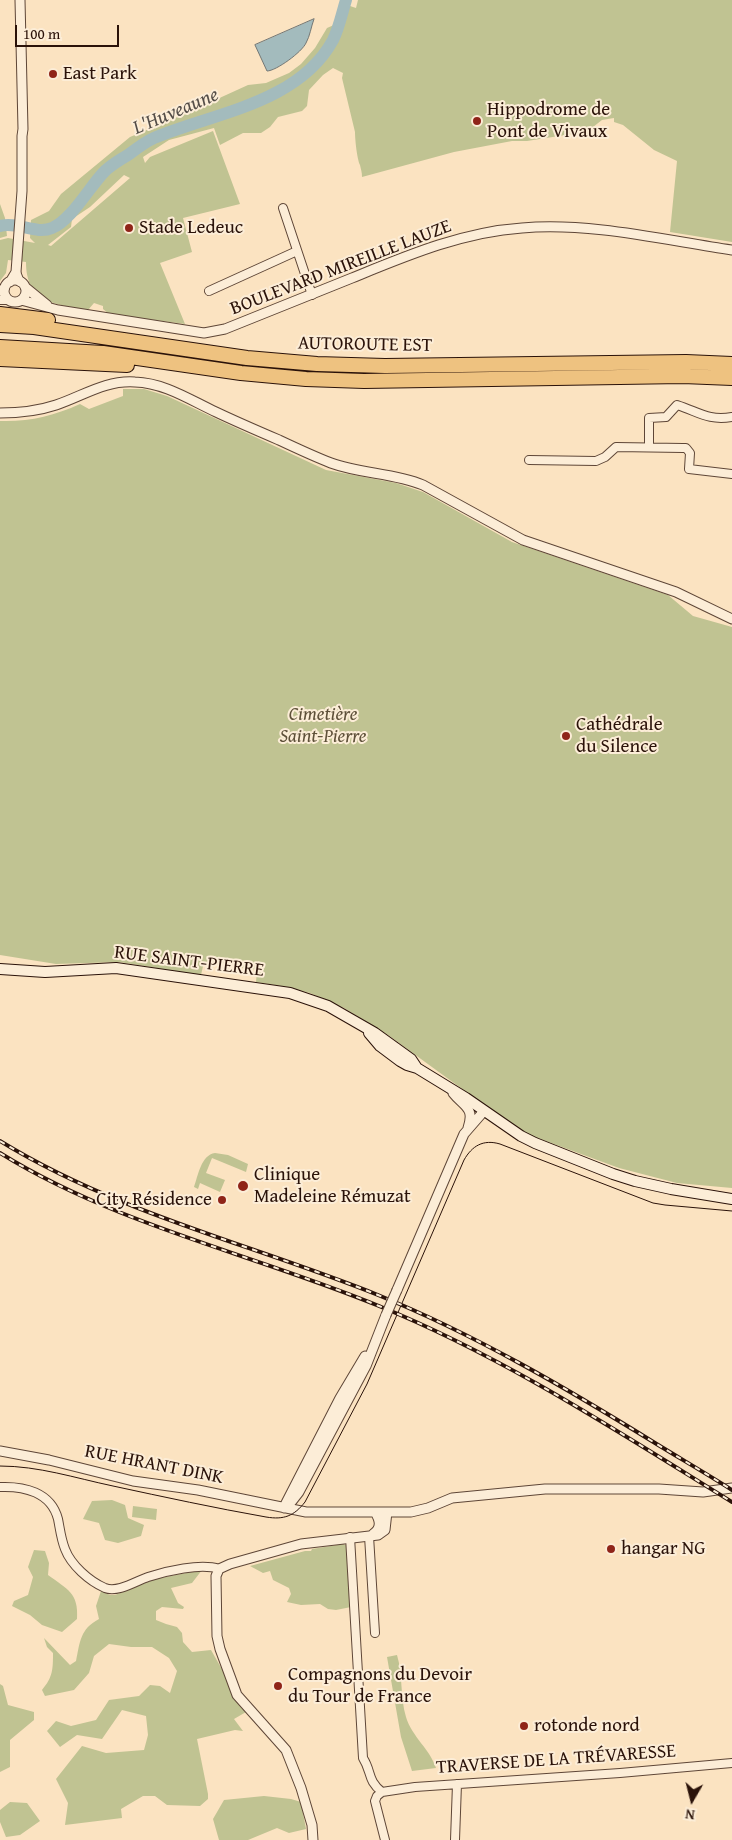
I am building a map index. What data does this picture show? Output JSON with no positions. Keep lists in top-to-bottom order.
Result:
{
  "streets": {
    "highway": ["AUTOROUTE EST"],
    "main road": ["RUE SAINT-PIERRE"],
    "street": ["BOULEVARD MIREILLE LAUZE", "RUE HRANT DINK", "TRAVERSE DE LA TRÉVARESSE"]
  },
  "water": ["L'Huveaune"],
  "parks": ["Cimetière Saint-Pierre"],
  "places": [
    "East Park",
    "Hippodrome de Pont de Vivaux",
    "Stade Ledeuc",
    "Cathédrale du Silence",
    "Clinique Madeleine Rémuzat",
    "City Résidence",
    "hangar NG",
    "Compagnons du Devoir du Tour de France",
    "rotonde nord"
  ],
  "scale_bar": "100 m",
  "north": "bottom"
}
